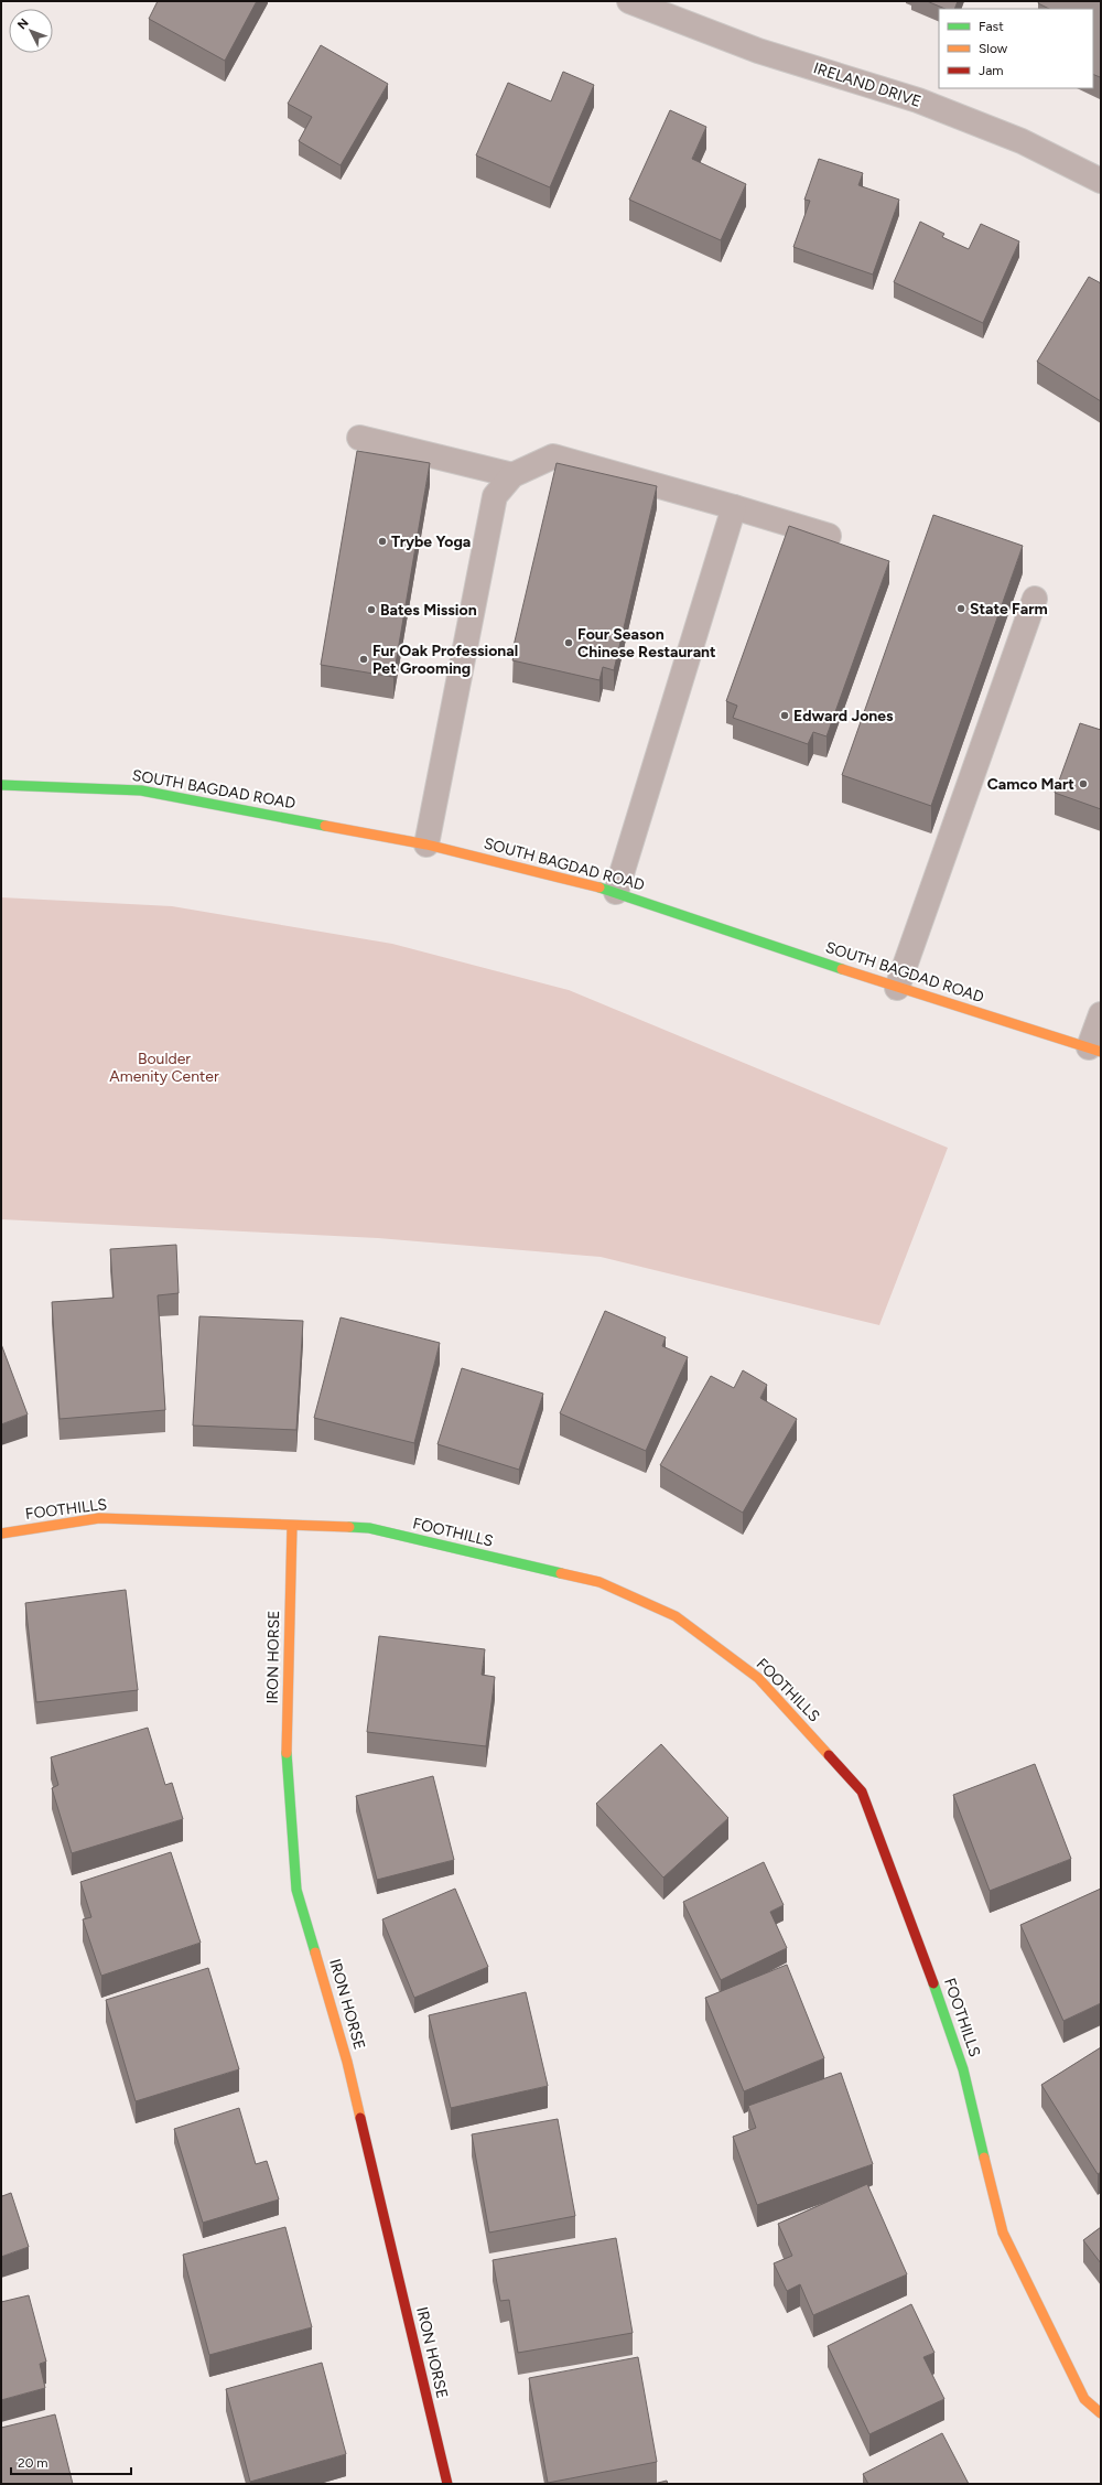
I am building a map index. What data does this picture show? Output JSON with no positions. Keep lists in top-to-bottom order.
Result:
{
  "streets": {
    "street": [
      "IRELAND DRIVE",
      "SOUTH BAGDAD ROAD",
      "FOOTHILLS",
      "IRON HORSE"
    ]
  },
  "crossings": [
    ["FOOTHILLS", "IRON HORSE"]
  ],
  "parks": ["Boulder Amenity Center"],
  "places": [
    "Trybe Yoga",
    "State Farm",
    "Bates Mission",
    "Four Season Chinese Restaurant",
    "Fur Oak Professional Pet Grooming",
    "Edward Jones",
    "Camco Mart"
  ],
  "legend": ["Fast", "Slow", "Jam"],
  "scale_bar": "20 m",
  "north": "top left"
}
